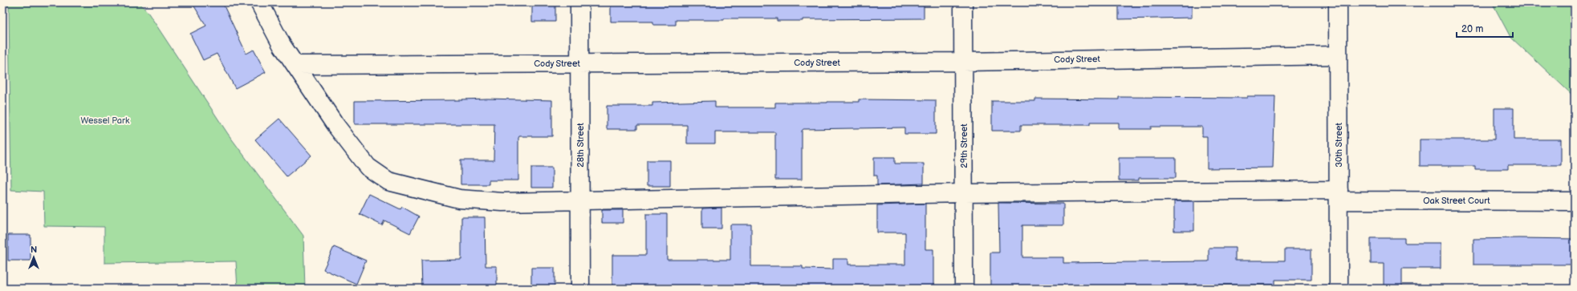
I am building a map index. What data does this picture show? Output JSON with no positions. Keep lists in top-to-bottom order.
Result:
{
  "streets": {
    "street": [
      "Cody Street",
      "28th Street",
      "30th Street",
      "29th Street",
      "Oak Street Court"
    ]
  },
  "crossings": [
    ["Cody Street", "28th Street"],
    ["Cody Street", "30th Street"],
    ["Cody Street", "29th Street"],
    ["Cody Street", "Oak Street Court"],
    ["28th Street", "Oak Street Court"],
    ["30th Street", "Oak Street Court"],
    ["29th Street", "Oak Street Court"]
  ],
  "parks": ["Wessel Park"],
  "scale_bar": "20 m",
  "north": "top"
}
